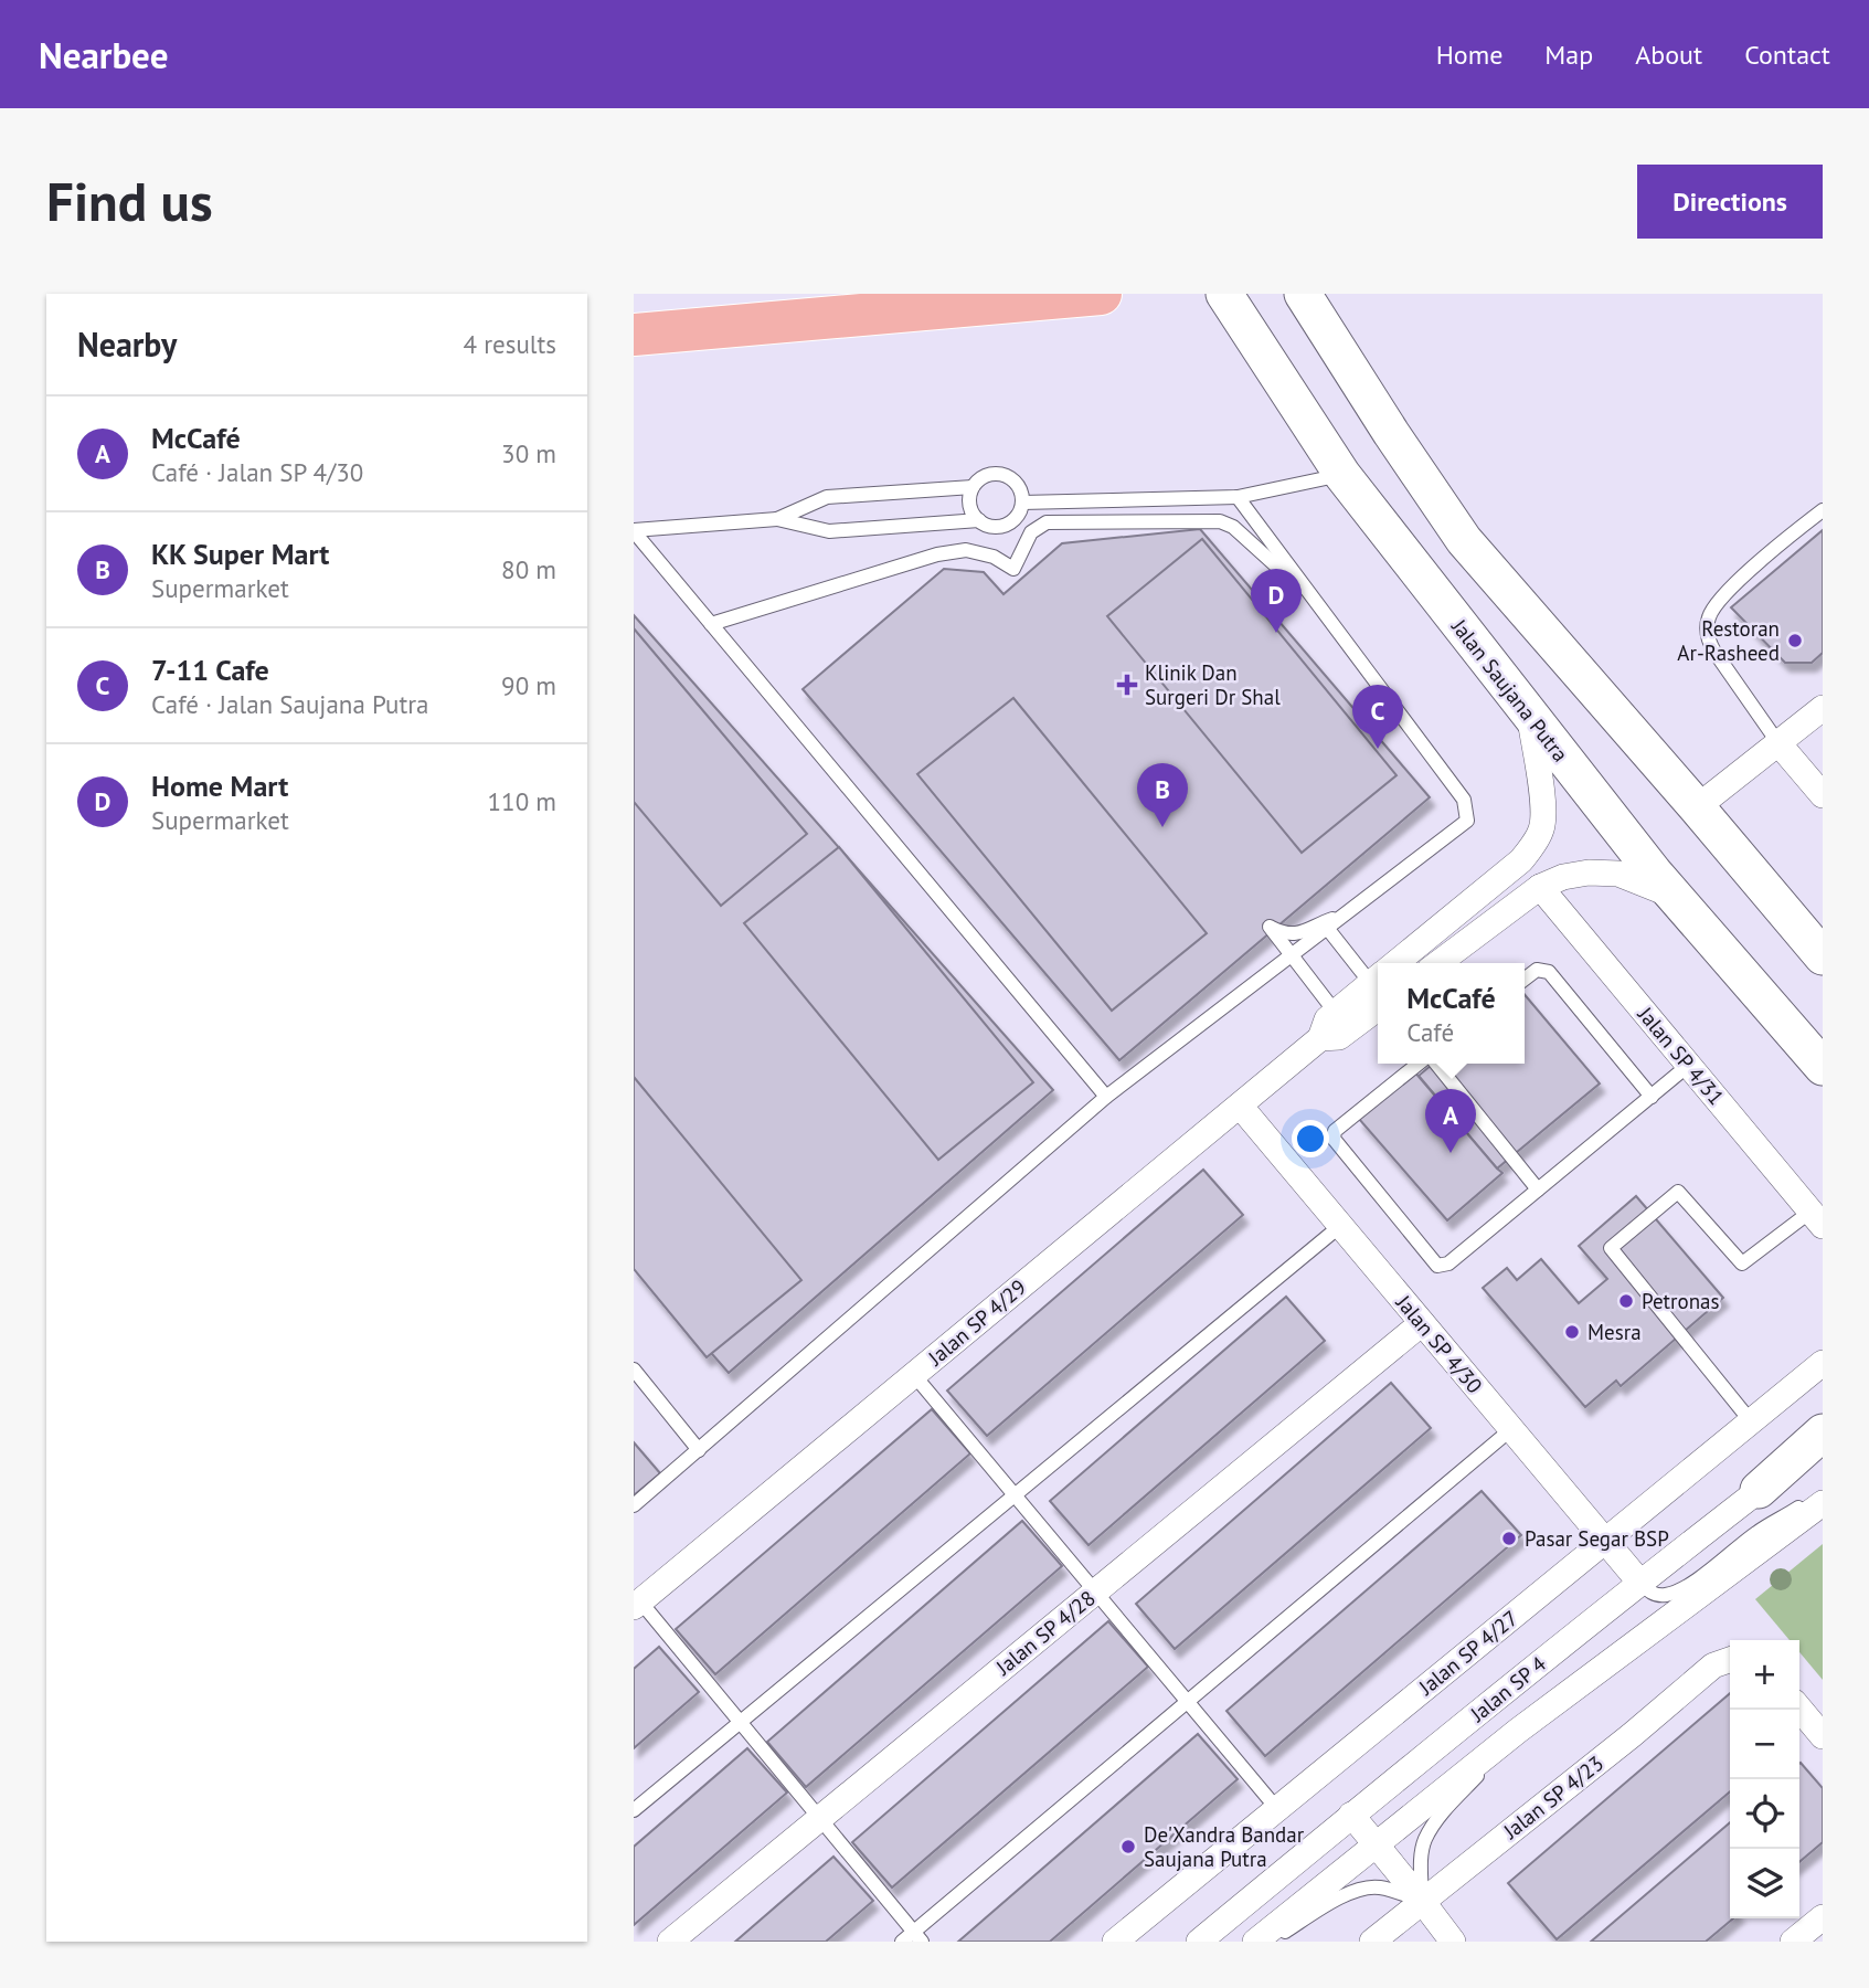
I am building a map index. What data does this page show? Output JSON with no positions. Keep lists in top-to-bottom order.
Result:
{
  "streets": {
    "main road": ["Jalan Saujana Putra"],
    "street": [
      "Jalan SP 4/31",
      "Jalan SP 4/29",
      "Jalan SP 4/30",
      "Jalan SP 4/28",
      "Jalan SP 4/27",
      "Jalan SP 4",
      "Jalan SP 4/23"
    ]
  },
  "crossings": [
    ["Jalan SP 4/29", "Jalan SP 4/30"],
    ["Jalan SP 4/30", "Jalan SP 4/28"],
    ["Jalan SP 4/30", "Jalan SP 4/27"],
    ["Jalan SP 4/30", "Jalan SP 4"]
  ],
  "places": {
    "other": [
      "Restoran Ar-Rasheed",
      "Petronas",
      "Mesra",
      "Pasar Segar BSP",
      "De'Xandra Bandar Saujana Putra"
    ],
    "health": ["Klinik Dan Surgeri Dr Shal"]
  },
  "page": {
    "header": "Nearbee",
    "nav": [
      "Home",
      "Map",
      "About",
      "Contact"
    ],
    "buttons": "Directions",
    "title": "Find us",
    "heading": ["Nearby", "4 results"],
    "list": [
      {
        "mark": "A",
        "name": "McCafé",
        "note": "Café · Jalan SP 4/30",
        "value": "30 m"
      },
      {
        "mark": "B",
        "name": "KK Super Mart",
        "note": "Supermarket",
        "value": "80 m"
      },
      {
        "mark": "C",
        "name": "7-11 Cafe",
        "note": "Café · Jalan Saujana Putra",
        "value": "90 m"
      },
      {
        "mark": "D",
        "name": "Home Mart",
        "note": "Supermarket",
        "value": "110 m"
      }
    ],
    "pins": [
      "D",
      "C",
      "B",
      "A"
    ],
    "popup": ["McCafé", "Café"],
    "map_buttons": ["+", "−"]
  }
}
